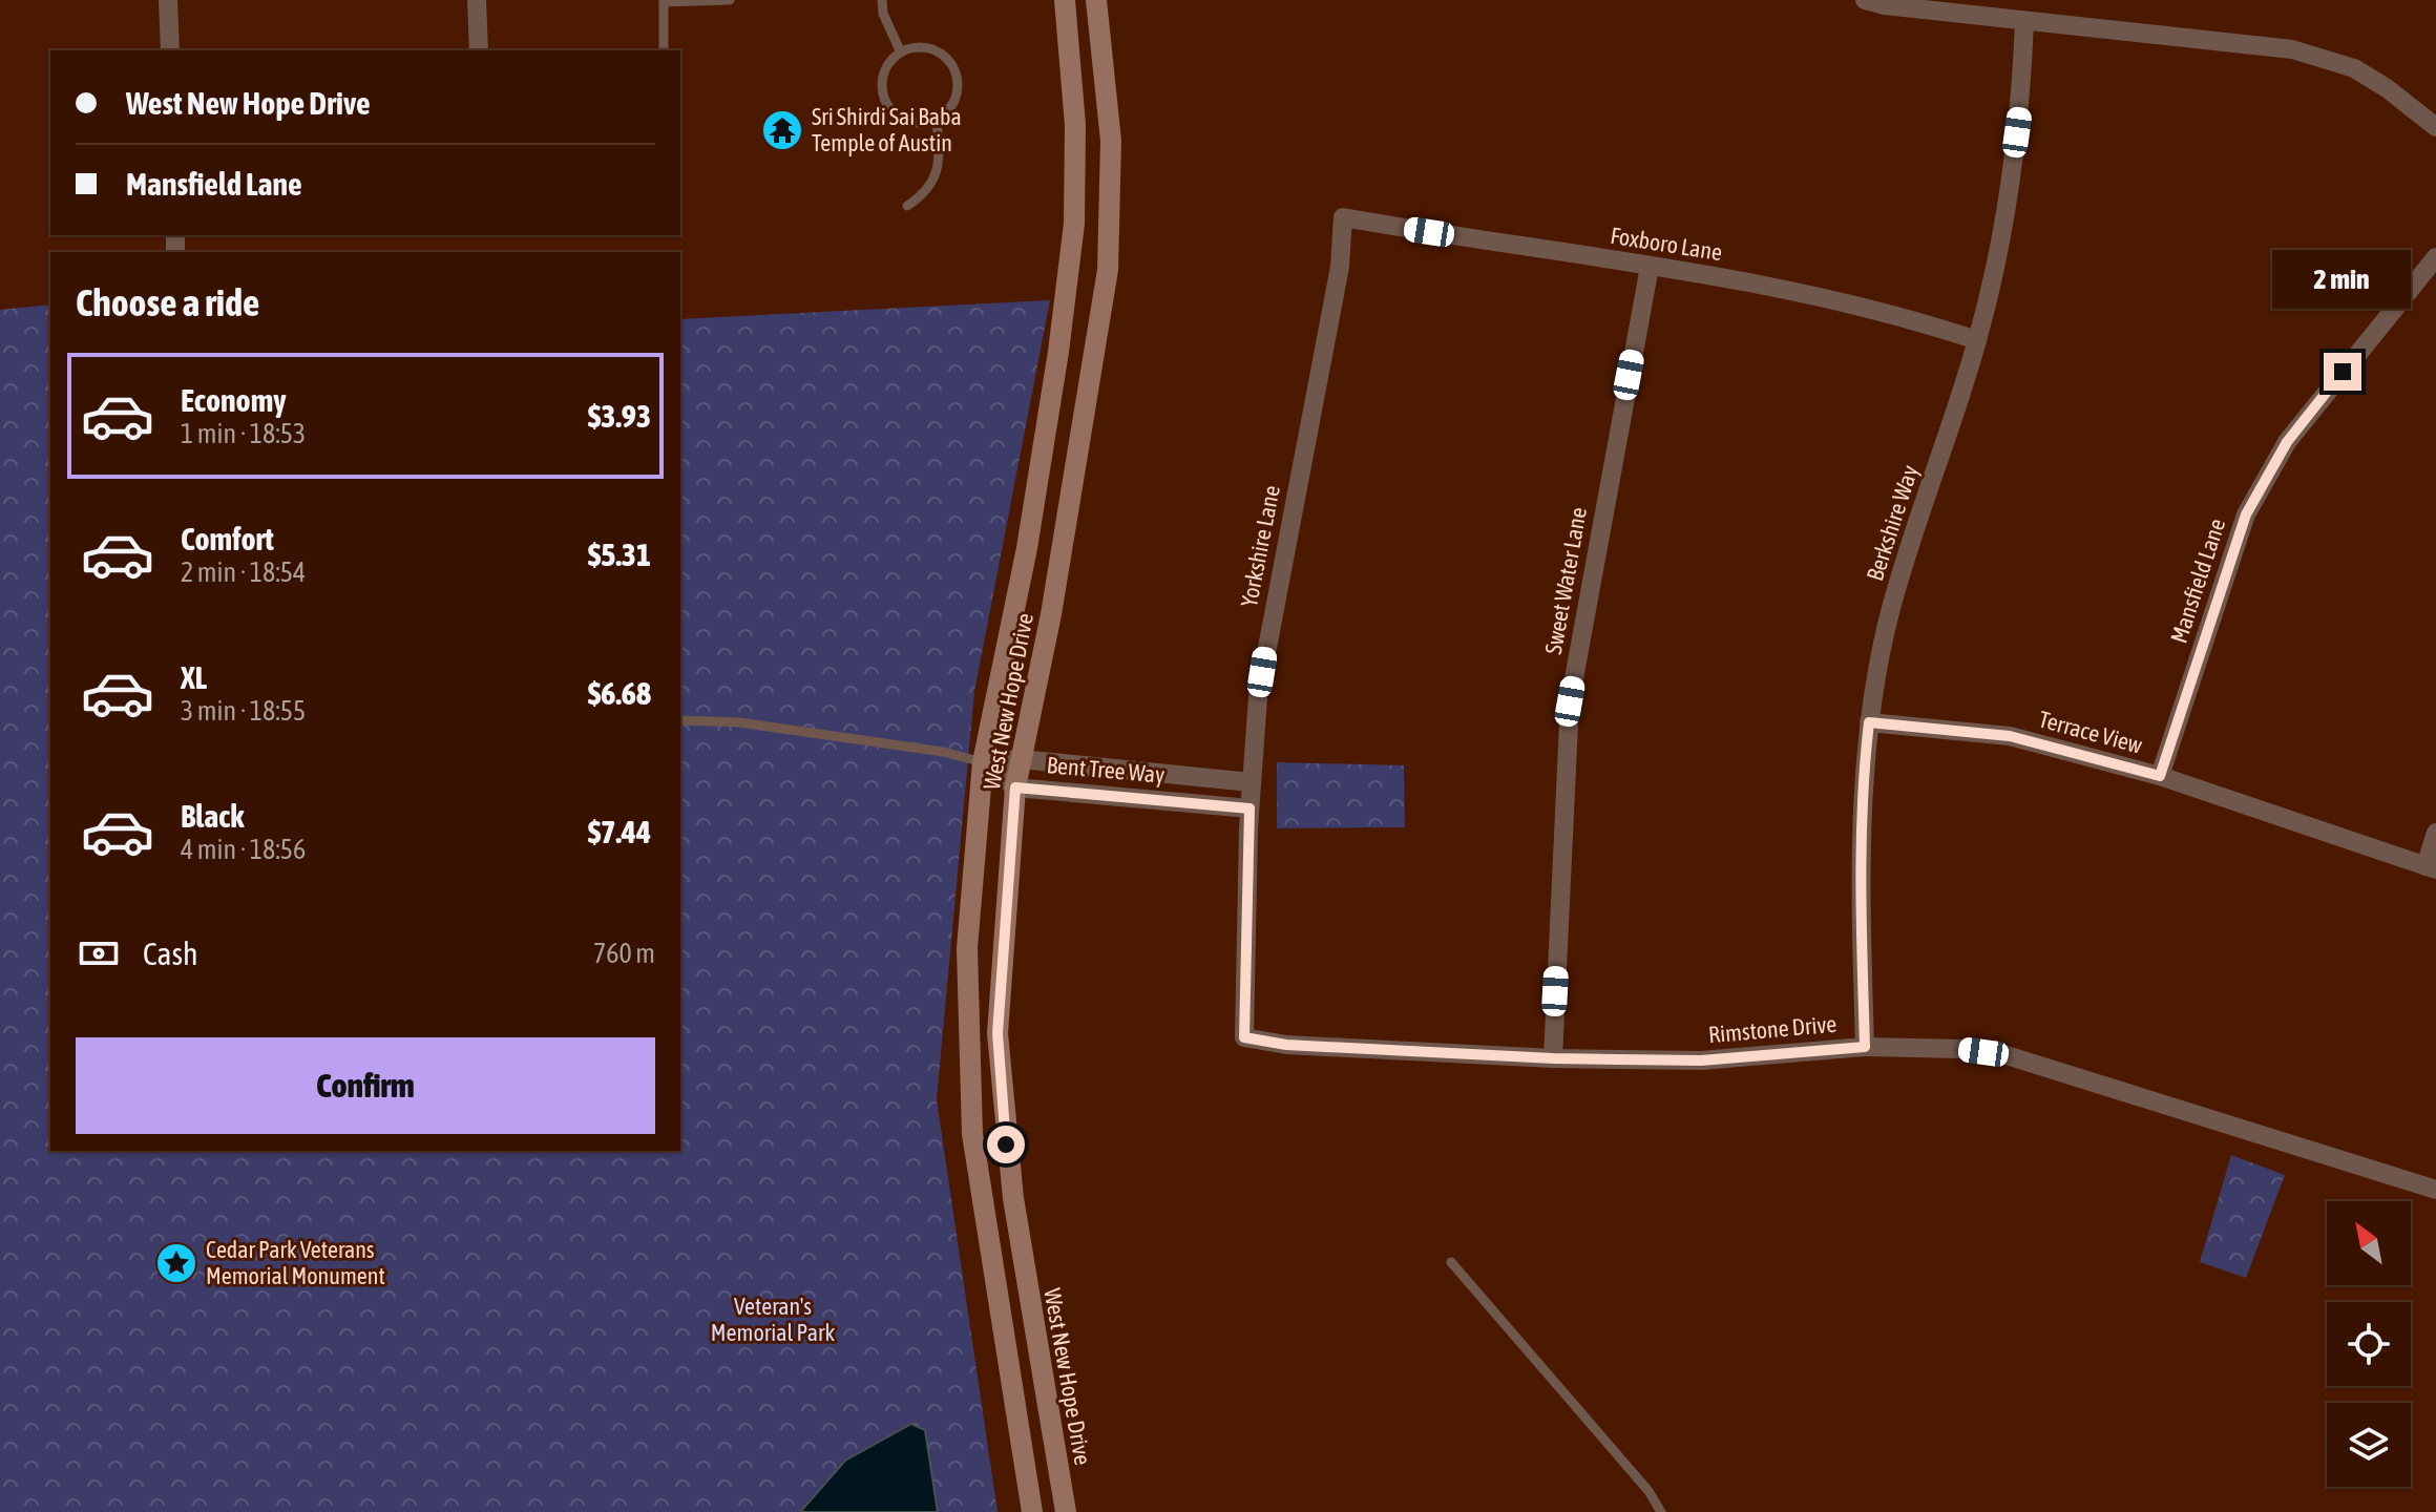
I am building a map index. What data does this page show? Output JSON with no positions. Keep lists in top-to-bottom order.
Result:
{
  "streets": {
    "main road": ["West New Hope Drive"],
    "street": [
      "Foxboro Lane",
      "Berkshire Way",
      "Yorkshire Lane",
      "Sweet Water Lane",
      "Mansfield Lane",
      "Terrace View",
      "Bent Tree Way",
      "Rimstone Drive"
    ]
  },
  "crossings": [
    ["Foxboro Lane", "Berkshire Way"],
    ["Foxboro Lane", "Yorkshire Lane"],
    ["Foxboro Lane", "Sweet Water Lane"],
    ["Berkshire Way", "Terrace View"],
    ["Berkshire Way", "Rimstone Drive"],
    ["Yorkshire Lane", "Bent Tree Way"],
    ["Yorkshire Lane", "Rimstone Drive"],
    ["Sweet Water Lane", "Rimstone Drive"],
    ["Mansfield Lane", "Terrace View"],
    ["West New Hope Drive", "Bent Tree Way"]
  ],
  "parks": ["Veteran's Memorial Park"],
  "places": {
    "temple": ["Sri Shirdi Sai Baba Temple of Austin"],
    "place": ["Cedar Park Veterans Memorial Monument"]
  },
  "north": "top left",
  "page": {
    "banner": ["West New Hope Drive", "Mansfield Lane"],
    "bubble": "2 min",
    "heading": "Choose a ride",
    "list": [
      {
        "name": "Economy",
        "note": "1 min · 18:53",
        "value": "$3.93"
      },
      {
        "name": "Comfort",
        "note": "2 min · 18:54",
        "value": "$5.31"
      },
      {
        "name": "XL",
        "note": "3 min · 18:55",
        "value": "$6.68"
      },
      {
        "name": "Black",
        "note": "4 min · 18:56",
        "value": "$7.44"
      }
    ],
    "pay": ["Cash", "760 m"],
    "buttons": "Confirm"
  }
}
